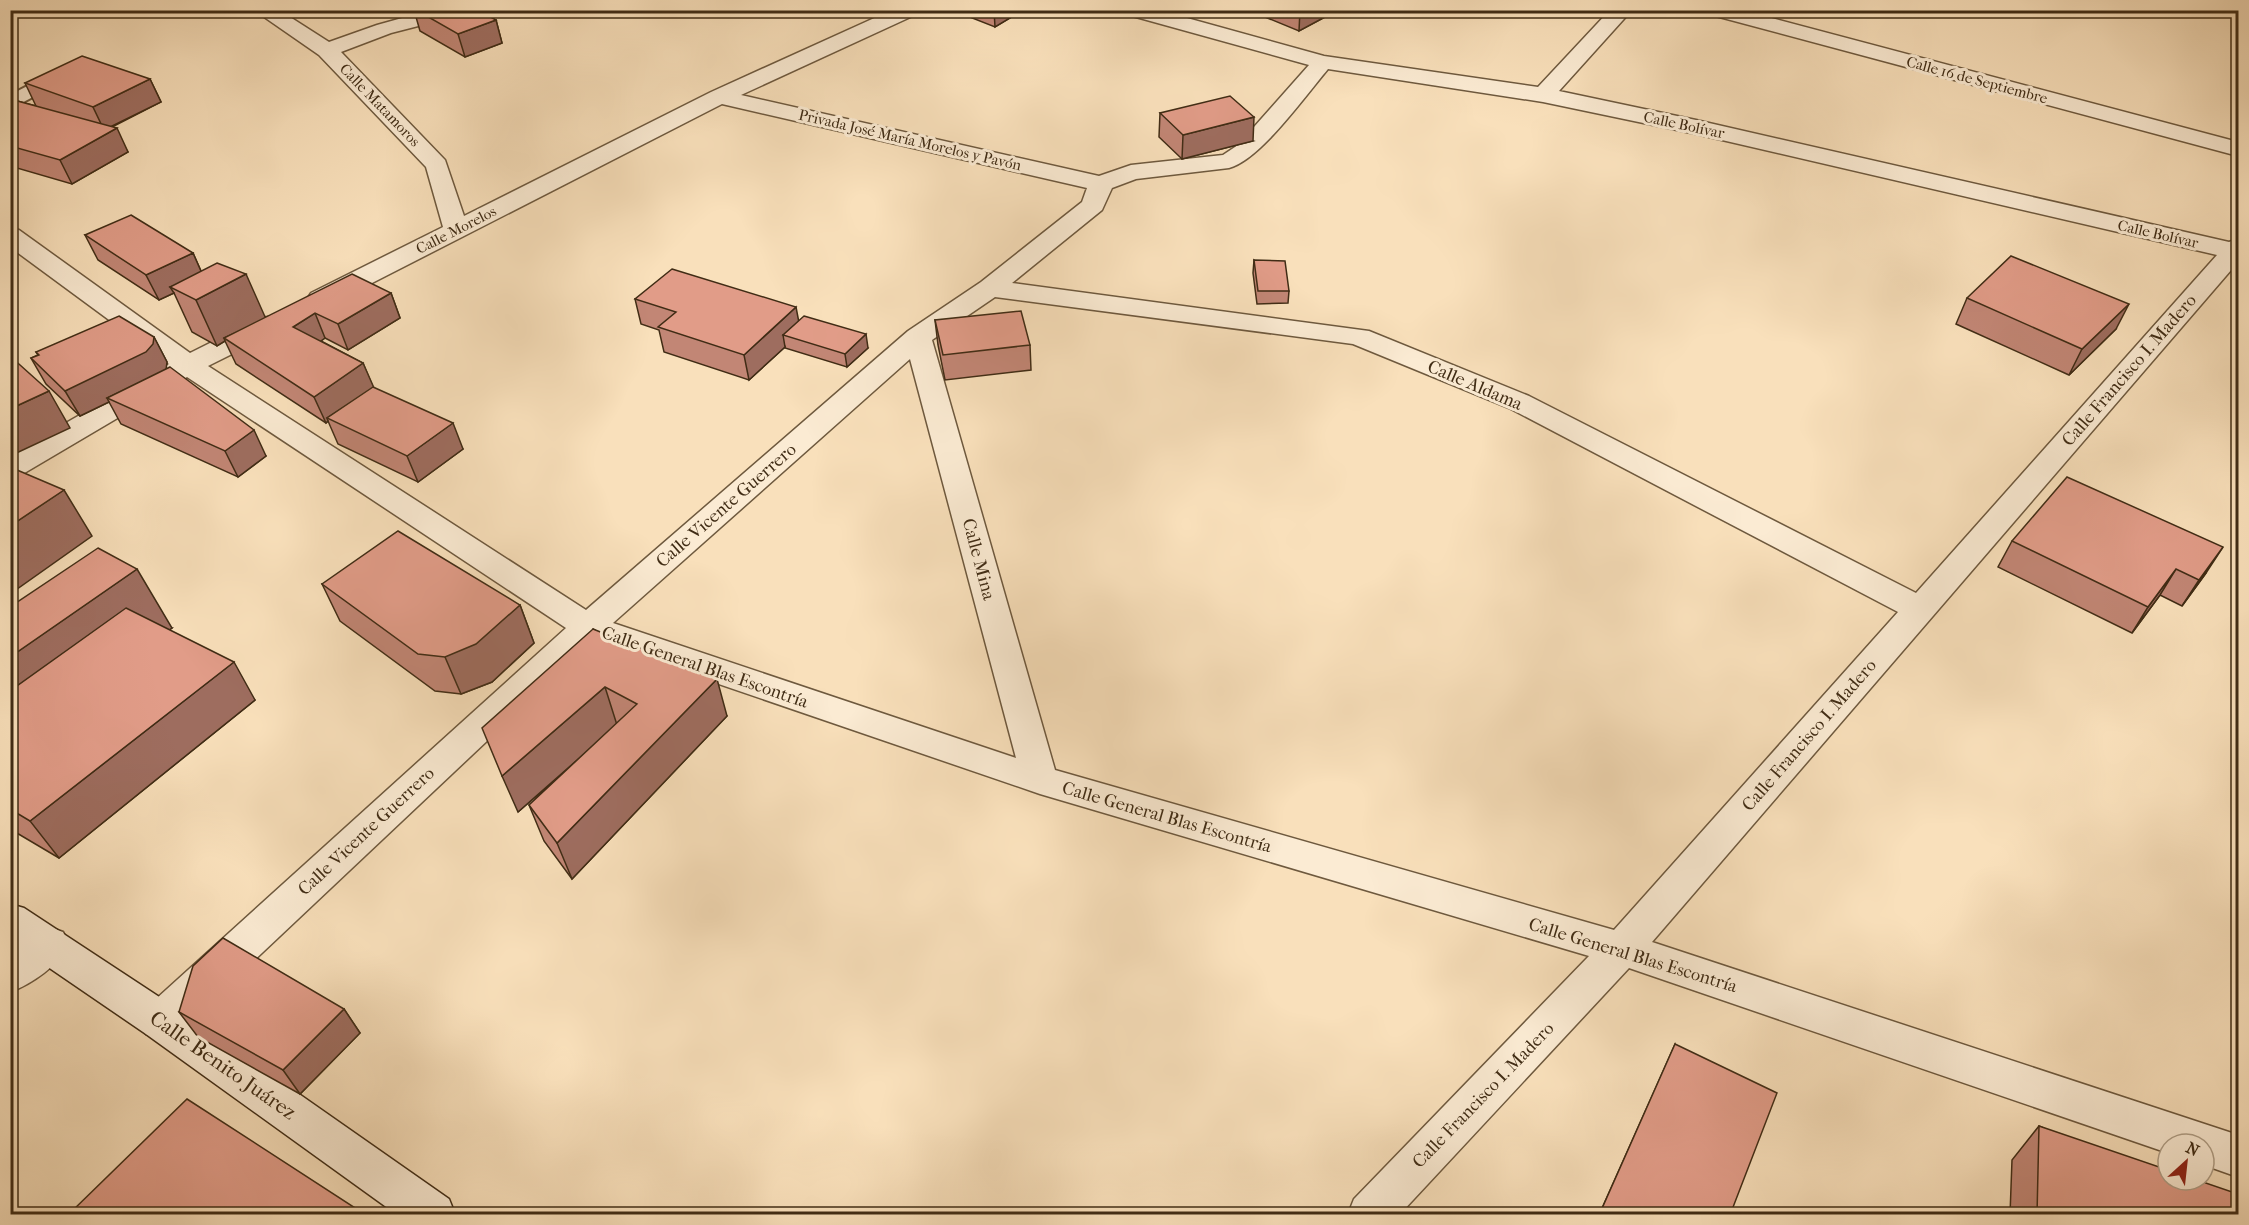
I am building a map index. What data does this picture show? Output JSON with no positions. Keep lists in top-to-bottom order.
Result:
{
  "streets": {
    "street": [
      "Calle 16 de Septiembre",
      "Calle Matamoros",
      "Calle Bolívar",
      "Privada José María Morelos y Pavón",
      "Calle Morelos",
      "Calle Francisco I. Madero",
      "Calle Aldama",
      "Calle Vicente Guerrero",
      "Calle Mina",
      "Calle General Blas Escontría",
      "Calle Benito Juárez"
    ]
  },
  "crossings": [
    ["Calle Matamoros", "Calle Morelos"],
    ["Calle Bolívar", "Calle Francisco I. Madero"],
    ["Privada José María Morelos y Pavón", "Calle Morelos"],
    ["Privada José María Morelos y Pavón", "Calle Vicente Guerrero"],
    ["Calle Morelos", "Calle General Blas Escontría"],
    ["Calle Francisco I. Madero", "Calle Aldama"],
    ["Calle Francisco I. Madero", "Calle General Blas Escontría"],
    ["Calle Aldama", "Calle Vicente Guerrero"],
    ["Calle Vicente Guerrero", "Calle Mina"],
    ["Calle Vicente Guerrero", "Calle General Blas Escontría"],
    ["Calle Vicente Guerrero", "Calle Benito Juárez"],
    ["Calle Mina", "Calle General Blas Escontría"]
  ],
  "north": "top right"
}
